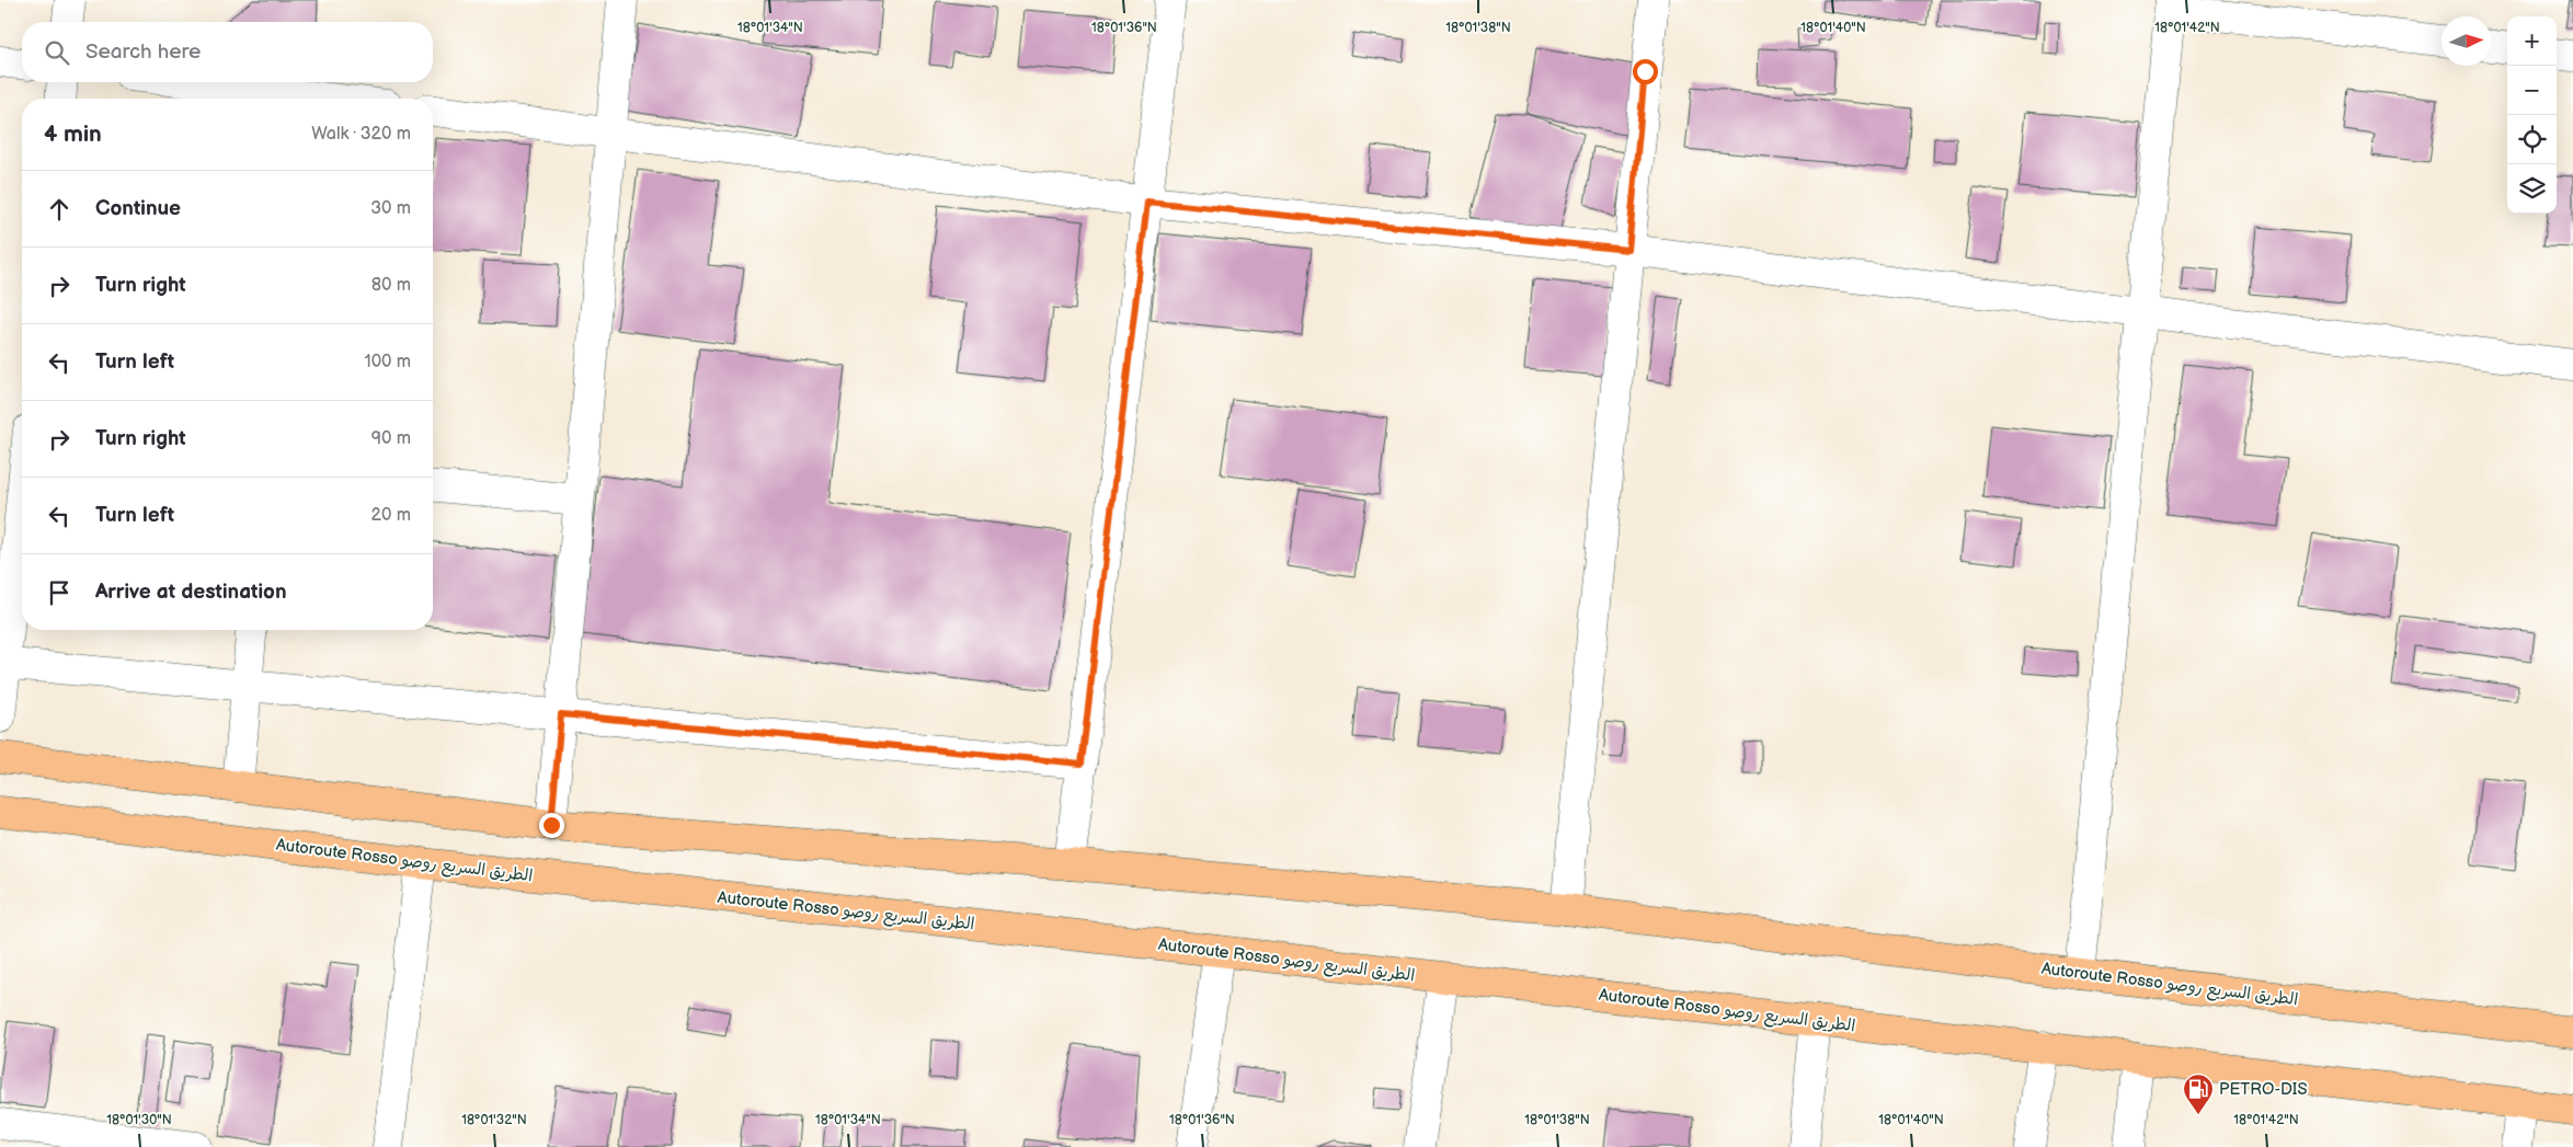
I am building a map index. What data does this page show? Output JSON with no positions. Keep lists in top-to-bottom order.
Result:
{
  "streets": {
    "highway": ["Autoroute Rosso الطريق السريع روصو"]
  },
  "places": {
    "fuel station": ["PETRO-DIS"]
  },
  "north": "right",
  "page": {
    "map_buttons": ["+", "−"],
    "search": "Search here",
    "heading": ["4 min", "Walk · 320 m"],
    "list": [
      ["Continue", "30 m"],
      ["Turn right", "80 m"],
      ["Turn left", "100 m"],
      ["Turn right", "90 m"],
      ["Turn left", "20 m"],
      "Arrive at destination"
    ]
  },
  "coordinates": [
    "18°01'34\"N",
    "18°01'36\"N",
    "18°01'38\"N",
    "18°01'40\"N",
    "18°01'42\"N",
    "18°01'30\"N",
    "18°01'32\"N"
  ]
}
